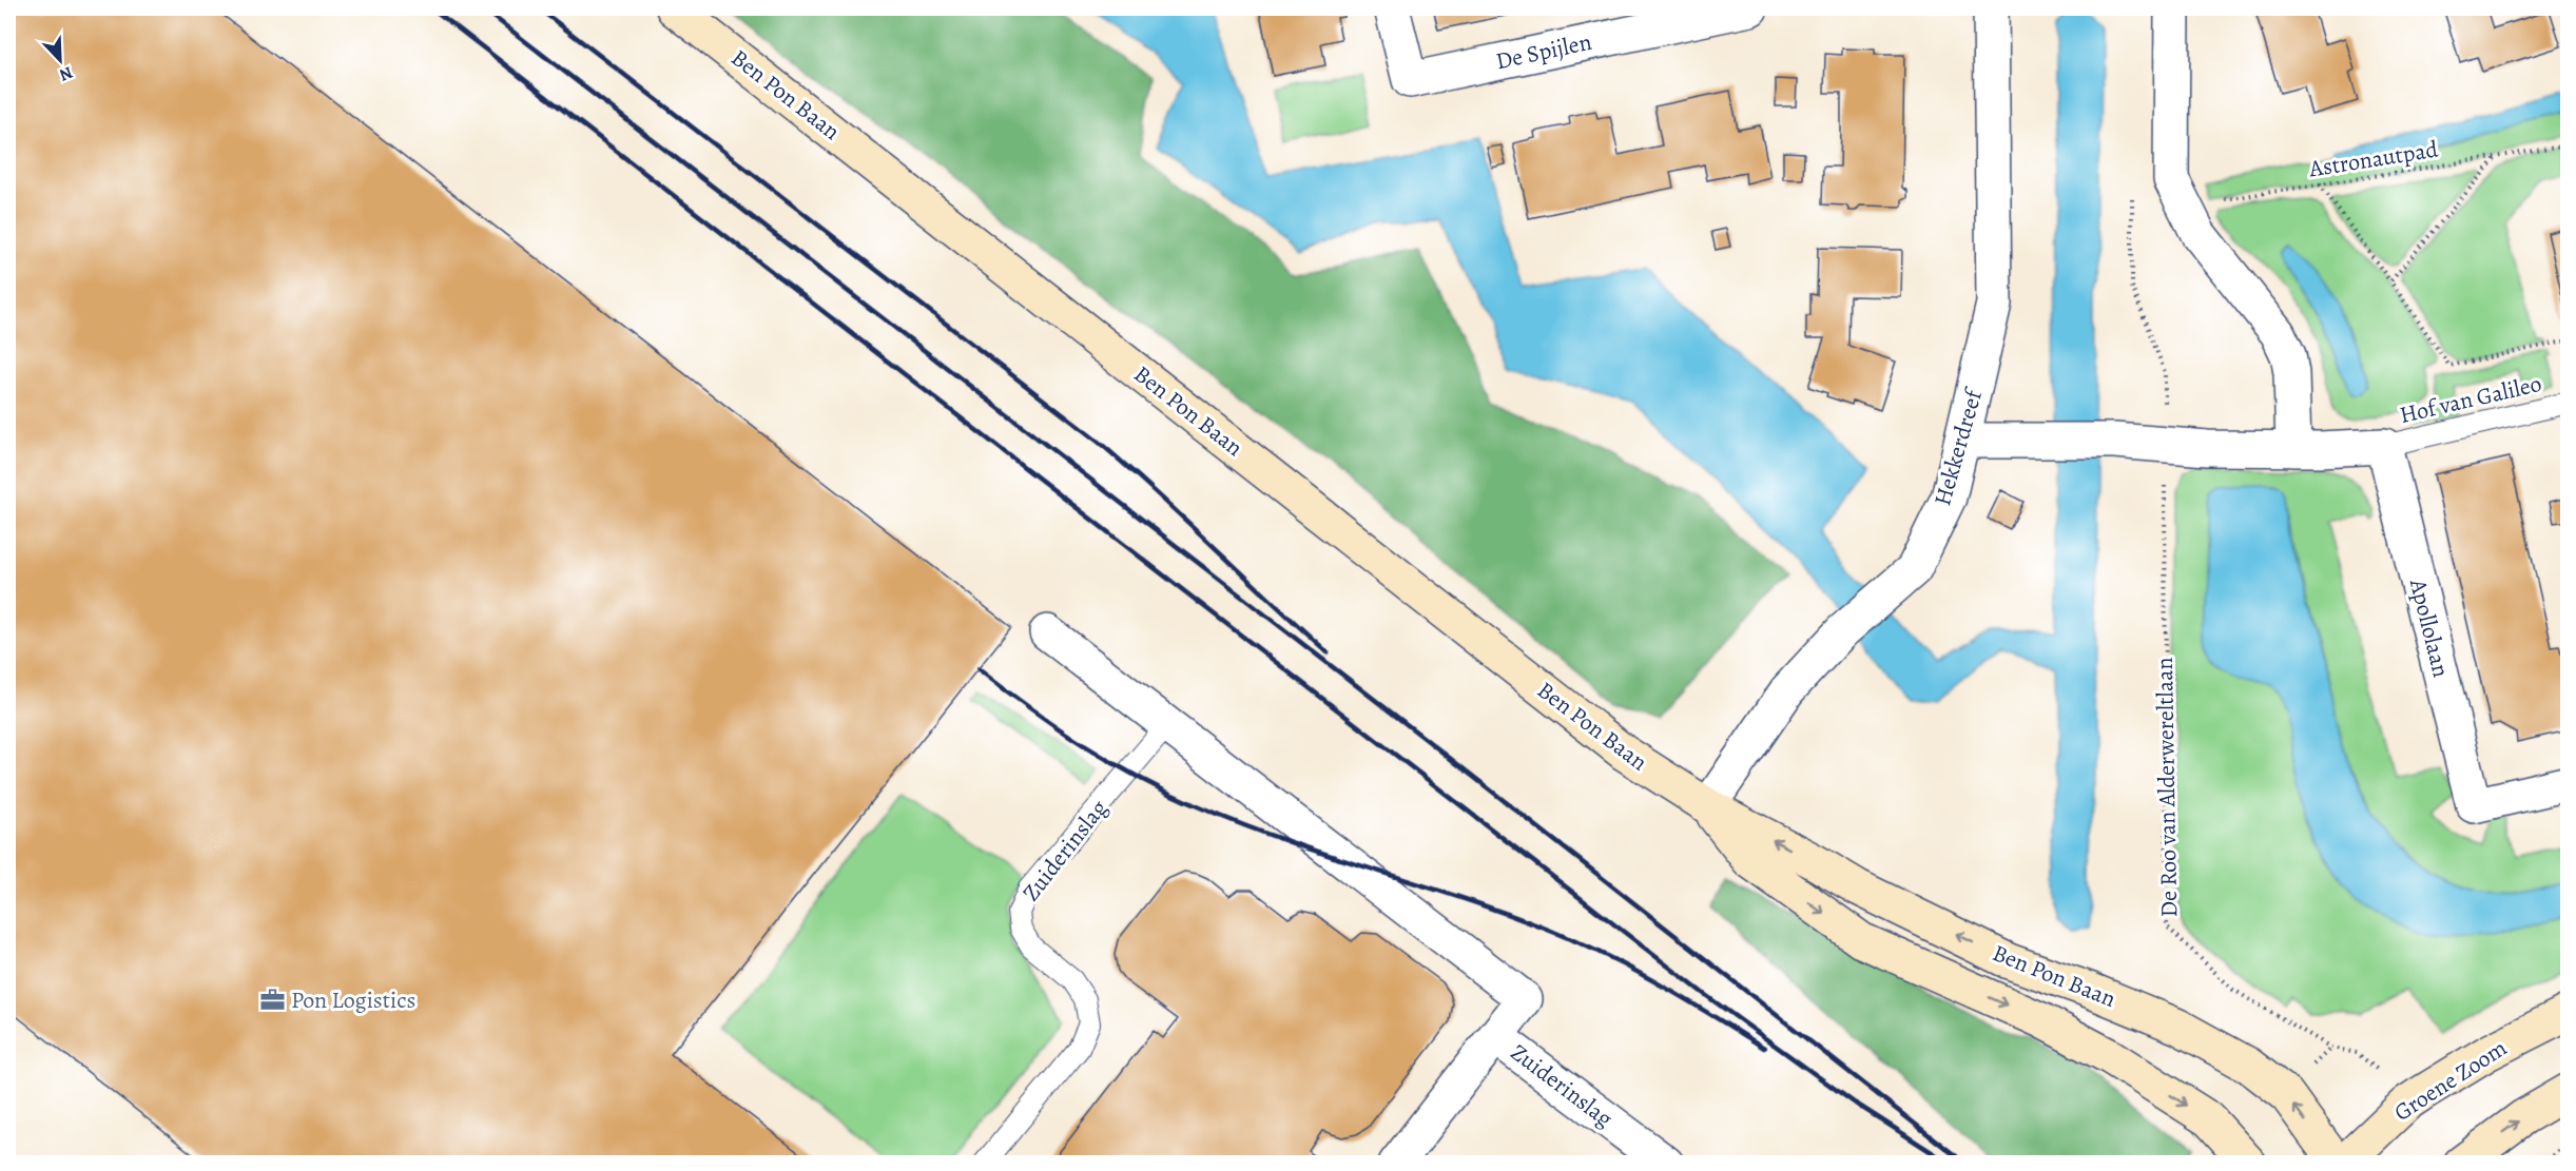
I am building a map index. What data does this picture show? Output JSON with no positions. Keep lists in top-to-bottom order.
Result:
{
  "streets": {
    "street": [
      "De Spijlen",
      "Ben Pon Baan",
      "Hekkerdreef",
      "Apollolaan",
      "Zuiderinslag",
      "Groene Zoom"
    ],
    "lane": ["Hof van Galileo"],
    "path": ["Astronautpad", "De Roo van Alderwereltlaan"]
  },
  "crossings": [
    ["Ben Pon Baan", "Hekkerdreef"],
    ["Hof van Galileo", "Apollolaan"]
  ],
  "places": {
    "office": ["Pon Logistics"]
  },
  "north": "bottom right"
}
